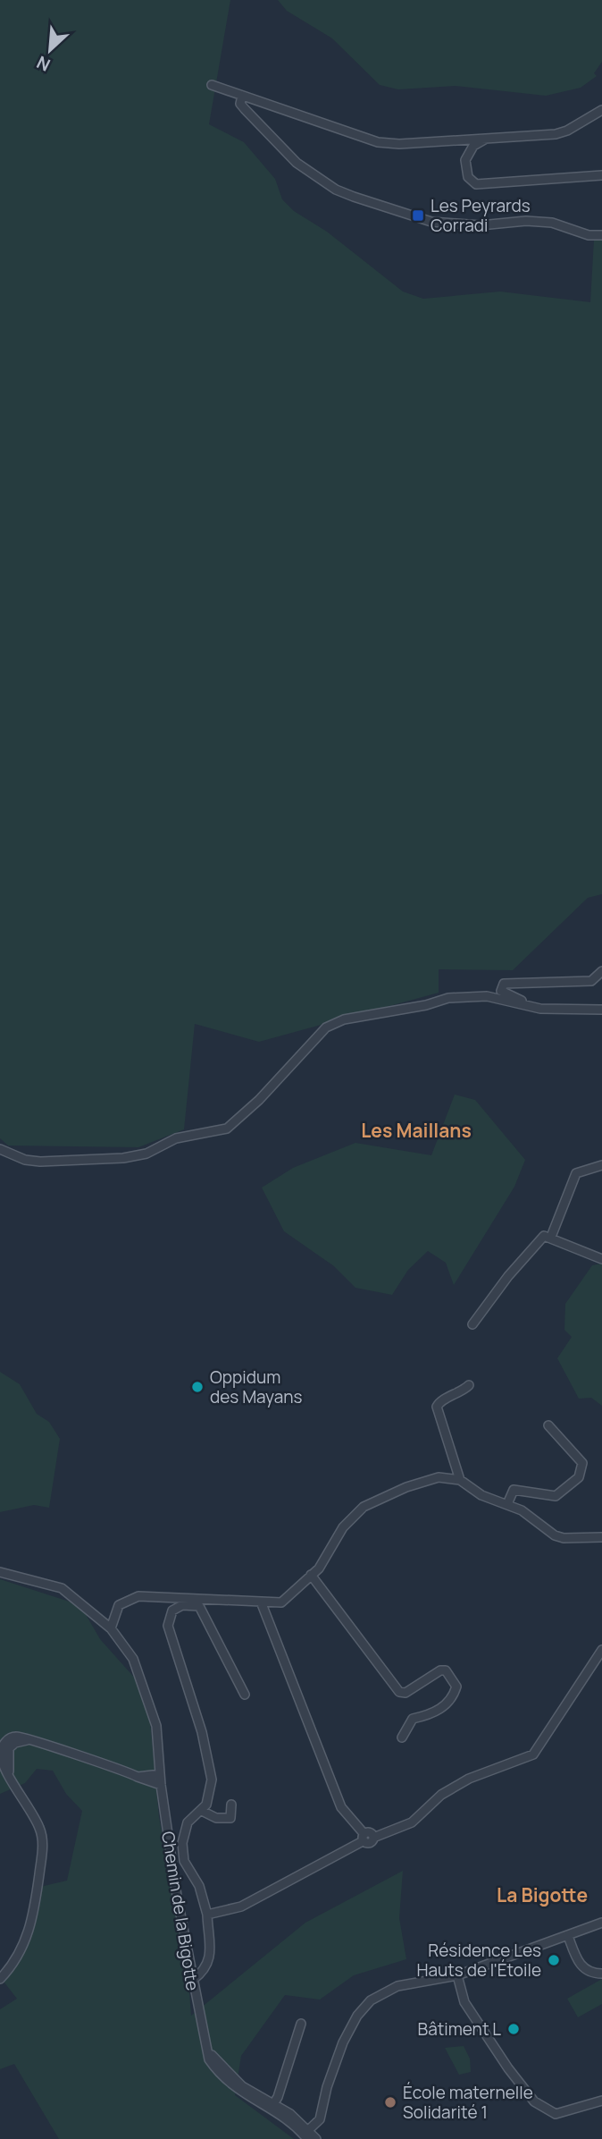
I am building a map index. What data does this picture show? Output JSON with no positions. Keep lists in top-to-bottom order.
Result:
{
  "streets": {
    "street": ["Chemin de la Bigotte"]
  },
  "districts": ["Les Maillans", "La Bigotte"],
  "places": {
    "transit": ["Les Peyrards Corradi"],
    "other": [
      "Oppidum des Mayans",
      "Résidence Les Hauts de l'Étoile",
      "Bâtiment L",
      "École maternelle Solidarité 1"
    ]
  },
  "north": "bottom left"
}
